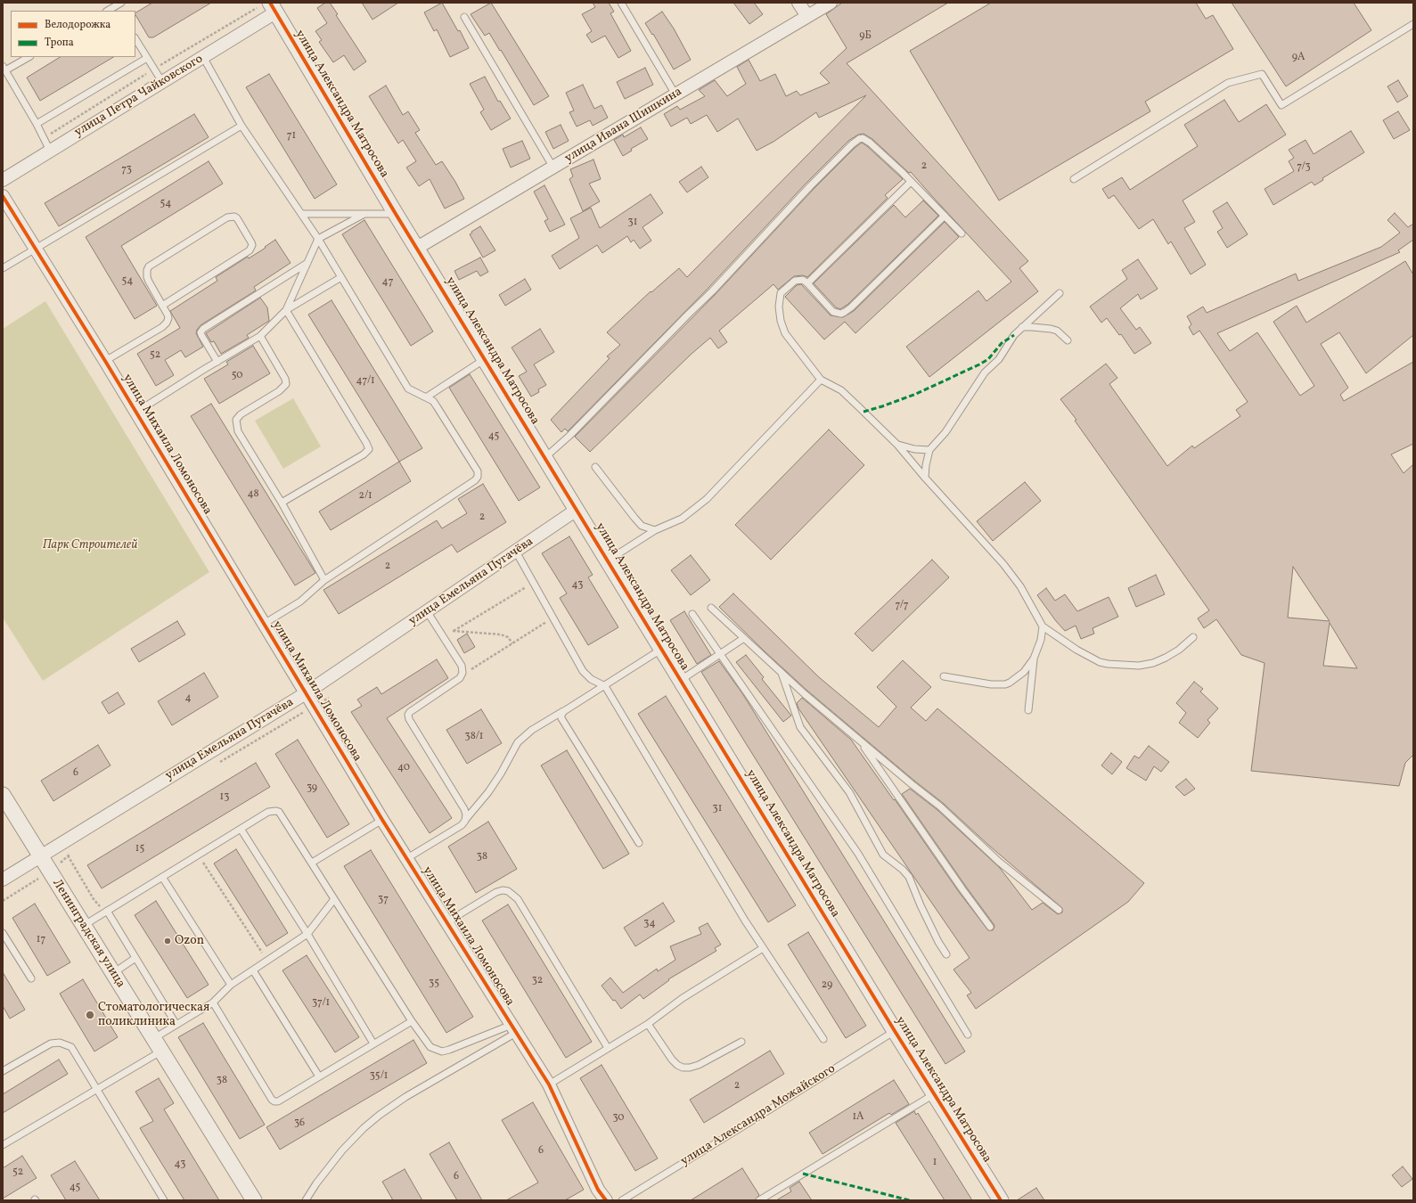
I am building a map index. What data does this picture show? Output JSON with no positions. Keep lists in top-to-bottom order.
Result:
{
  "streets": {
    "street": [
      "улица Петра Чайковского",
      "улица Александра Матросова",
      "улица Ивана Шишкина",
      "улица Михаила Ломоносова",
      "улица Емельяна Пугачёва",
      "Ленинградская улица"
    ],
    "lane": ["улица Александра Можайского"]
  },
  "crossings": [
    ["улица Петра Чайковского", "улица Александра Матросова"],
    ["улица Александра Матросова", "улица Ивана Шишкина"],
    ["улица Александра Матросова", "улица Емельяна Пугачёва"],
    ["улица Александра Матросова", "улица Александра Можайского"],
    ["улица Михаила Ломоносова", "улица Емельяна Пугачёва"],
    ["улица Емельяна Пугачёва", "Ленинградская улица"]
  ],
  "parks": ["Парк Строителей"],
  "places": ["Ozon", "Стоматологическая поликлиника"],
  "house_numbers": [
    "9Б",
    "9А",
    "71",
    "2",
    "7/3",
    "73",
    "54",
    "31",
    "54",
    "47",
    "52",
    "50",
    "47/1",
    "45",
    "48",
    "2/1",
    "2",
    "2",
    "43",
    "7/7",
    "4",
    "38/1",
    "40",
    "6",
    "39",
    "13",
    "31",
    "15",
    "38",
    "37",
    "34",
    "17",
    "32",
    "35",
    "29",
    "37/1",
    "35/1",
    "38",
    "2",
    "1А",
    "30",
    "36",
    "6",
    "1",
    "43",
    "52",
    "6",
    "45"
  ],
  "legend": ["Велодорожка", "Тропа"]
}
